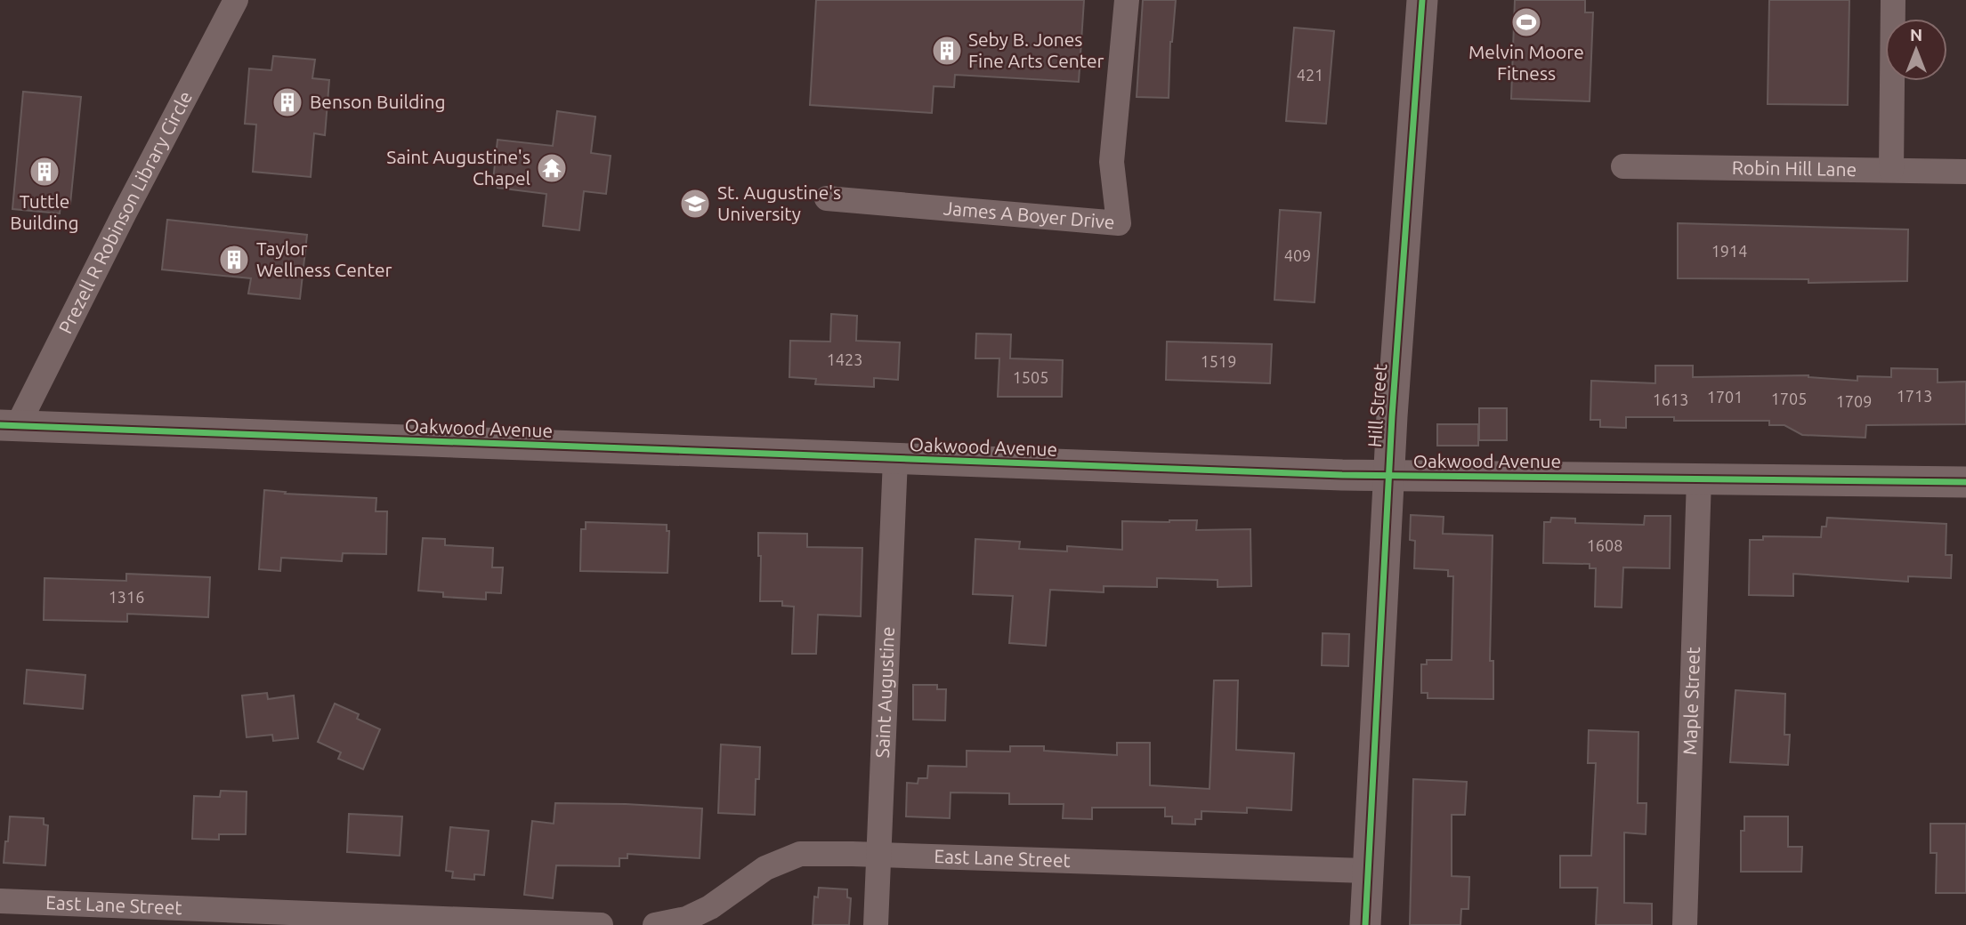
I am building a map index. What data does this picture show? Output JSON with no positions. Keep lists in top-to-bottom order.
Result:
{
  "streets": {
    "street": [
      "Robin Hill Lane",
      "Prezell R Robinson Library Circle",
      "James A Boyer Drive",
      "Hill Street",
      "Oakwood Avenue",
      "Saint Augustine",
      "Maple Street",
      "East Lane Street"
    ]
  },
  "crossings": [
    ["Prezell R Robinson Library Circle", "Oakwood Avenue"],
    ["Hill Street", "Oakwood Avenue"],
    ["Hill Street", "East Lane Street"],
    ["Oakwood Avenue", "Saint Augustine"],
    ["Oakwood Avenue", "Maple Street"],
    ["Saint Augustine", "East Lane Street"]
  ],
  "places": {
    "sports": ["Melvin Moore Fitness"],
    "building": [
      "Seby B. Jones Fine Arts Center",
      "Benson Building",
      "Tuttle Building",
      "Taylor Wellness Center"
    ],
    "temple": ["Saint Augustine's Chapel"],
    "school or university": ["St. Augustine's University"]
  },
  "house_numbers": [
    "421",
    "1914",
    "409",
    "1423",
    "1519",
    "1505",
    "1713",
    "1701",
    "1705",
    "1613",
    "1709",
    "1608",
    "1316"
  ],
  "north": "top"
}
